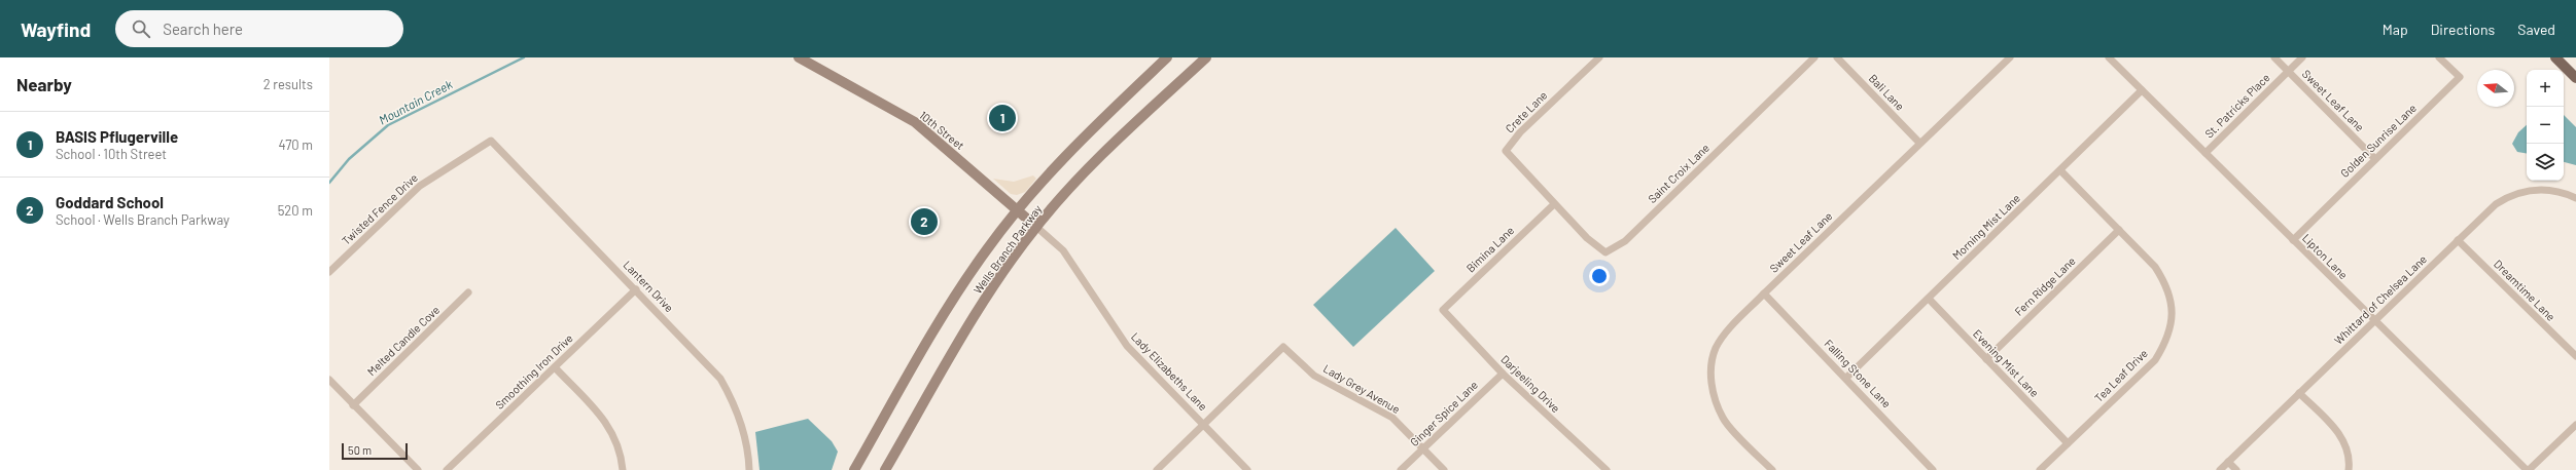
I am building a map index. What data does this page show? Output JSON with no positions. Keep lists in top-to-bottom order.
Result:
{
  "streets": {
    "main road": ["10th Street", "Wells Branch Parkway"],
    "street": [
      "Bali Lane",
      "Sweet Leaf Lane",
      "St. Patricks Place",
      "Crete Lane",
      "Golden Sunrise Lane",
      "Saint Croix Lane",
      "Twisted Fence Drive",
      "Morning Mist Lane",
      "Bimina Lane",
      "Lipton Lane",
      "Lantern Drive",
      "Fern Ridge Lane",
      "Dreamtime Lane",
      "Whittard of Chelsea Lane",
      "Melted Candle Cove",
      "Evening Mist Lane",
      "Smoothing Iron Drive",
      "Lady Elizabeths Lane",
      "Falling Stone Lane",
      "Tea Leaf Drive",
      "Darjeeling Drive",
      "Lady Grey Avenue",
      "Ginger Spice Lane"
    ]
  },
  "crossings": [
    ["Bali Lane", "Sweet Leaf Lane"],
    ["Sweet Leaf Lane", "St. Patricks Place"],
    ["Sweet Leaf Lane", "Golden Sunrise Lane"],
    ["Sweet Leaf Lane", "Falling Stone Lane"],
    ["St. Patricks Place", "Lipton Lane"],
    ["Crete Lane", "Saint Croix Lane"],
    ["Crete Lane", "Bimina Lane"],
    ["10th Street", "Wells Branch Parkway"],
    ["10th Street", "Lady Elizabeths Lane"],
    ["Golden Sunrise Lane", "Lipton Lane"],
    ["Saint Croix Lane", "Bimina Lane"],
    ["Twisted Fence Drive", "Lantern Drive"],
    ["Morning Mist Lane", "Lipton Lane"],
    ["Morning Mist Lane", "Evening Mist Lane"],
    ["Morning Mist Lane", "Falling Stone Lane"],
    ["Morning Mist Lane", "Tea Leaf Drive"],
    ["Wells Branch Parkway", "Lady Elizabeths Lane"],
    ["Bimina Lane", "Darjeeling Drive"],
    ["Lipton Lane", "Whittard of Chelsea Lane"],
    ["Lantern Drive", "Smoothing Iron Drive"],
    ["Fern Ridge Lane", "Evening Mist Lane"],
    ["Fern Ridge Lane", "Tea Leaf Drive"],
    ["Dreamtime Lane", "Whittard of Chelsea Lane"],
    ["Evening Mist Lane", "Tea Leaf Drive"],
    ["Lady Elizabeths Lane", "Lady Grey Avenue"],
    ["Darjeeling Drive", "Ginger Spice Lane"],
    ["Lady Grey Avenue", "Ginger Spice Lane"]
  ],
  "water": ["Mountain Creek"],
  "scale_bar": "50 m",
  "north": "left",
  "page": {
    "header": "Wayfind",
    "search": "Search here",
    "nav": ["Map", "Directions", "Saved"],
    "heading": ["Nearby", "2 results"],
    "map_buttons": ["+", "−"],
    "pins": ["1", "2"],
    "list": [
      {
        "mark": "1",
        "name": "BASIS Pflugerville",
        "note": "School · 10th Street",
        "value": "470 m"
      },
      {
        "mark": "2",
        "name": "Goddard School",
        "note": "School · Wells Branch Parkway",
        "value": "520 m"
      }
    ],
    "scale": "50 m"
  }
}
